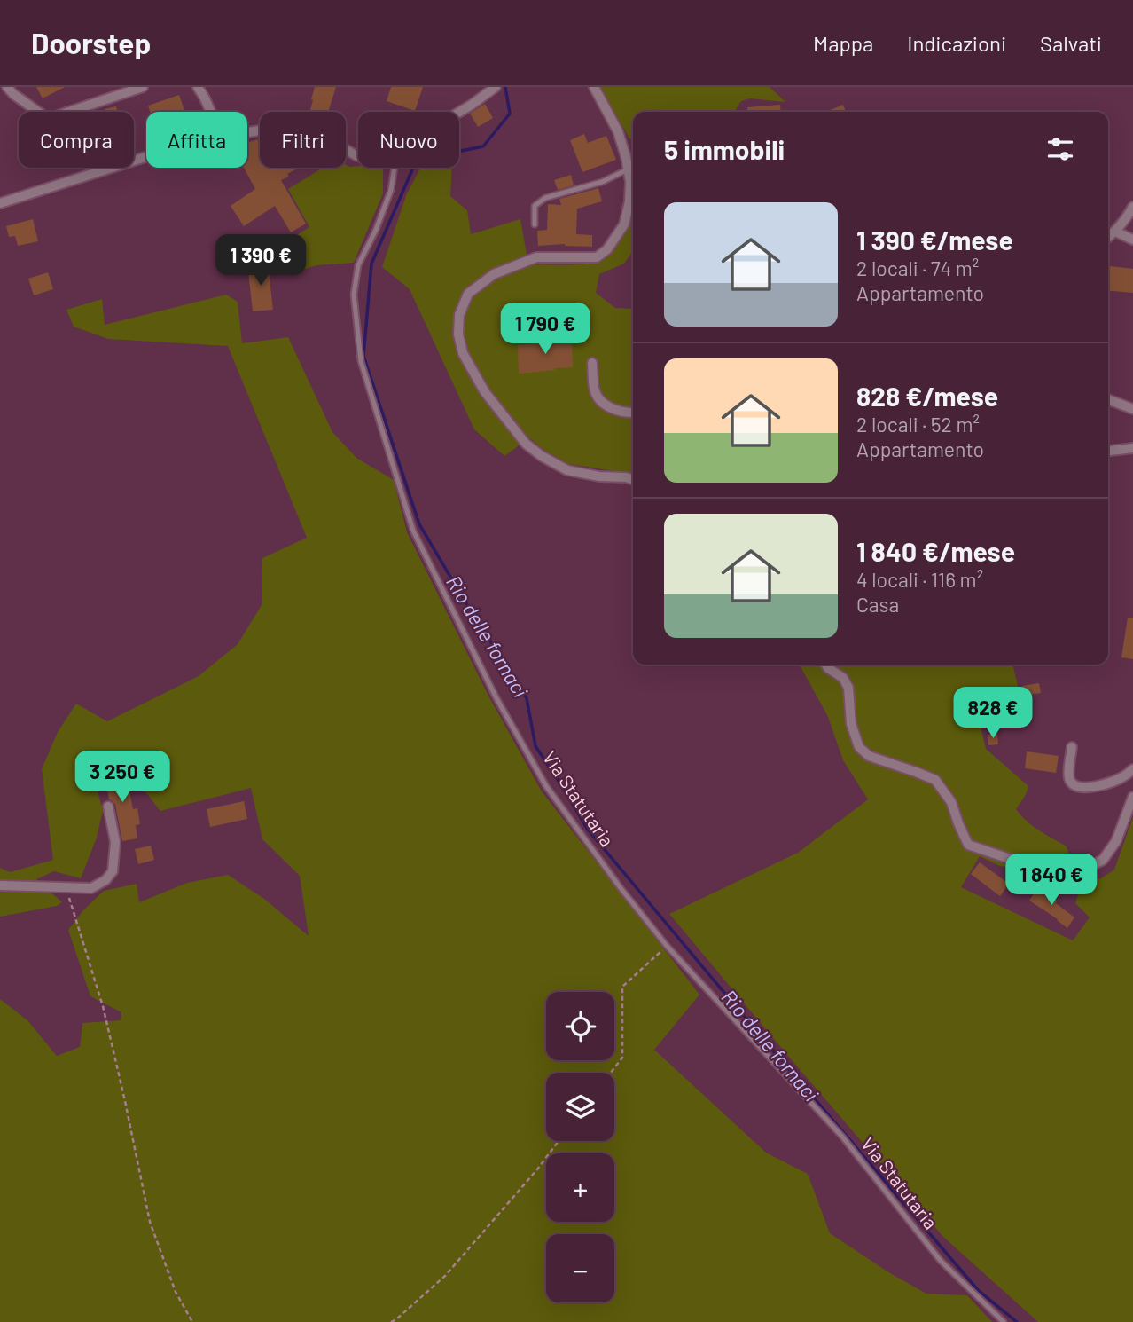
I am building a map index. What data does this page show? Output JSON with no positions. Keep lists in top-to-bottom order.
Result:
{
  "streets": {
    "lane": ["Via Statutaria"]
  },
  "water": ["Rio delle fornaci"],
  "page": {
    "header": "Doorstep",
    "nav": ["Mappa", "Indicazioni", "Salvati"],
    "chip": [
      "Compra",
      "Affitta",
      "Filtri",
      "Nuovo"
    ],
    "heading": "5 immobili",
    "list": [
      {
        "name": "1 390 €/mese",
        "note": "2 locali · 74 m² · Appartamento"
      },
      {
        "name": "828 €/mese",
        "note": "2 locali · 52 m² · Appartamento"
      },
      {
        "name": "1 840 €/mese",
        "note": "4 locali · 116 m² · Casa"
      }
    ],
    "price": [
      "1 390 €",
      "1 790 €",
      "828 €",
      "3 250 €",
      "1 840 €"
    ],
    "map_buttons": ["+", "−"]
  }
}
